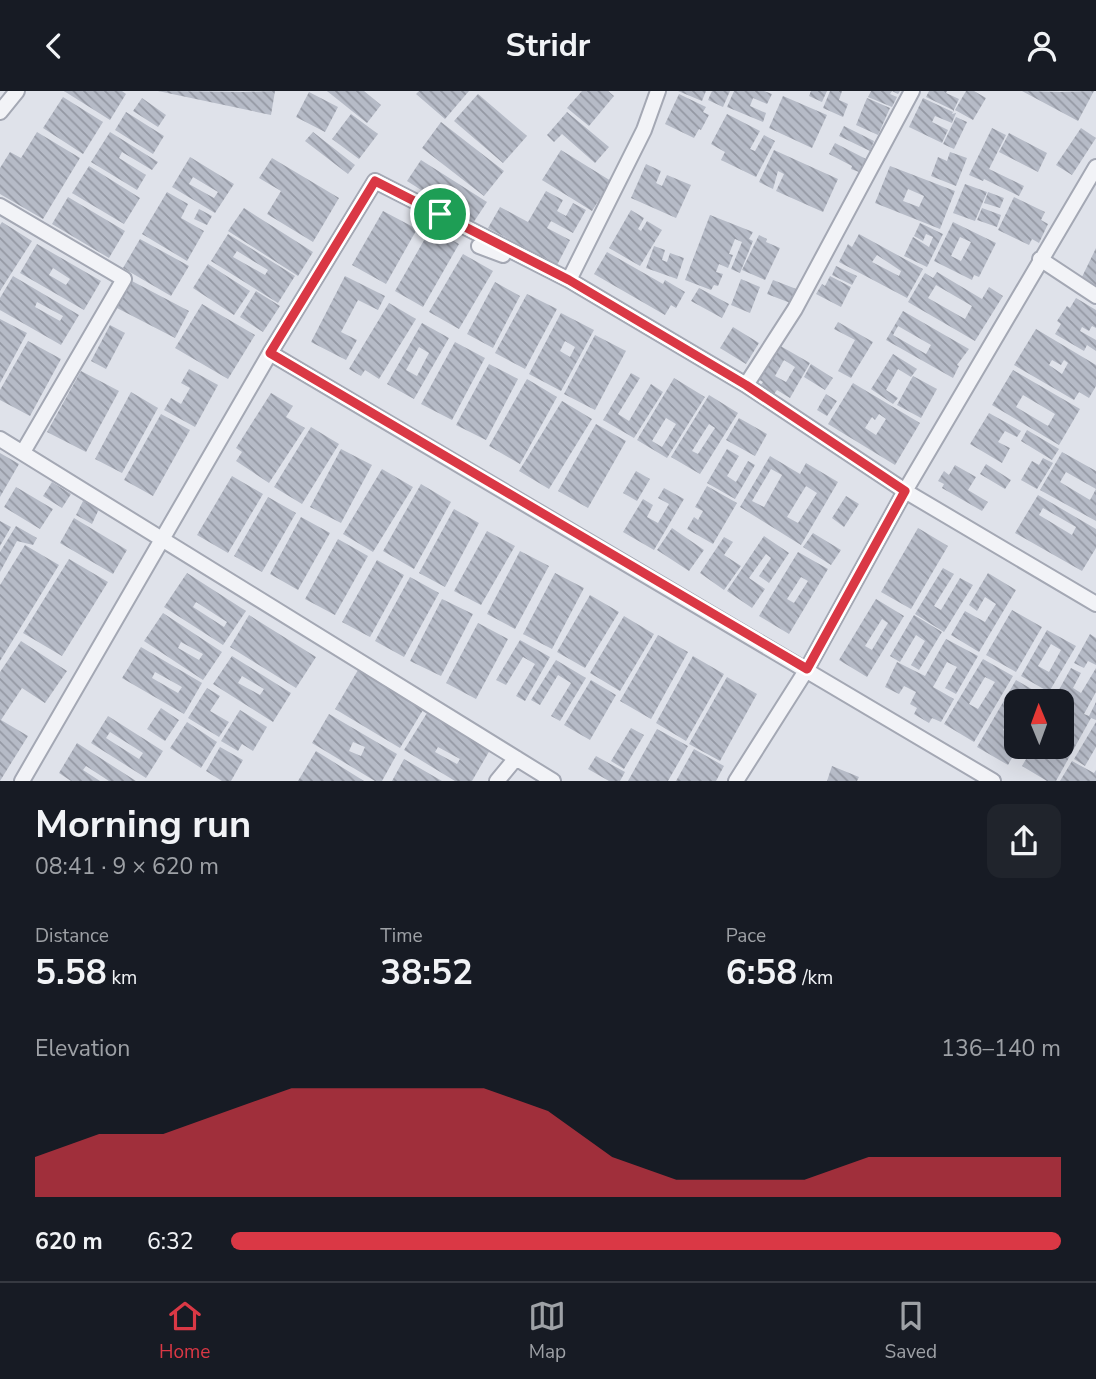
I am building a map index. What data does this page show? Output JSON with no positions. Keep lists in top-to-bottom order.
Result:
{
  "north": "top",
  "page": {
    "header": "Stridr",
    "heading": ["Morning run", "08:41 · 9 × 620 m"],
    "stats": [
      ["Distance", "5.58 km"],
      ["Time", "38:52"],
      ["Pace", "6:58 /km"]
    ],
    "chart": ["Elevation", "136–140 m"],
    "list": [
      {
        "name": "620 m",
        "note": "6:32"
      }
    ],
    "tabs": ["Home", "Map", "Saved"]
  }
}
